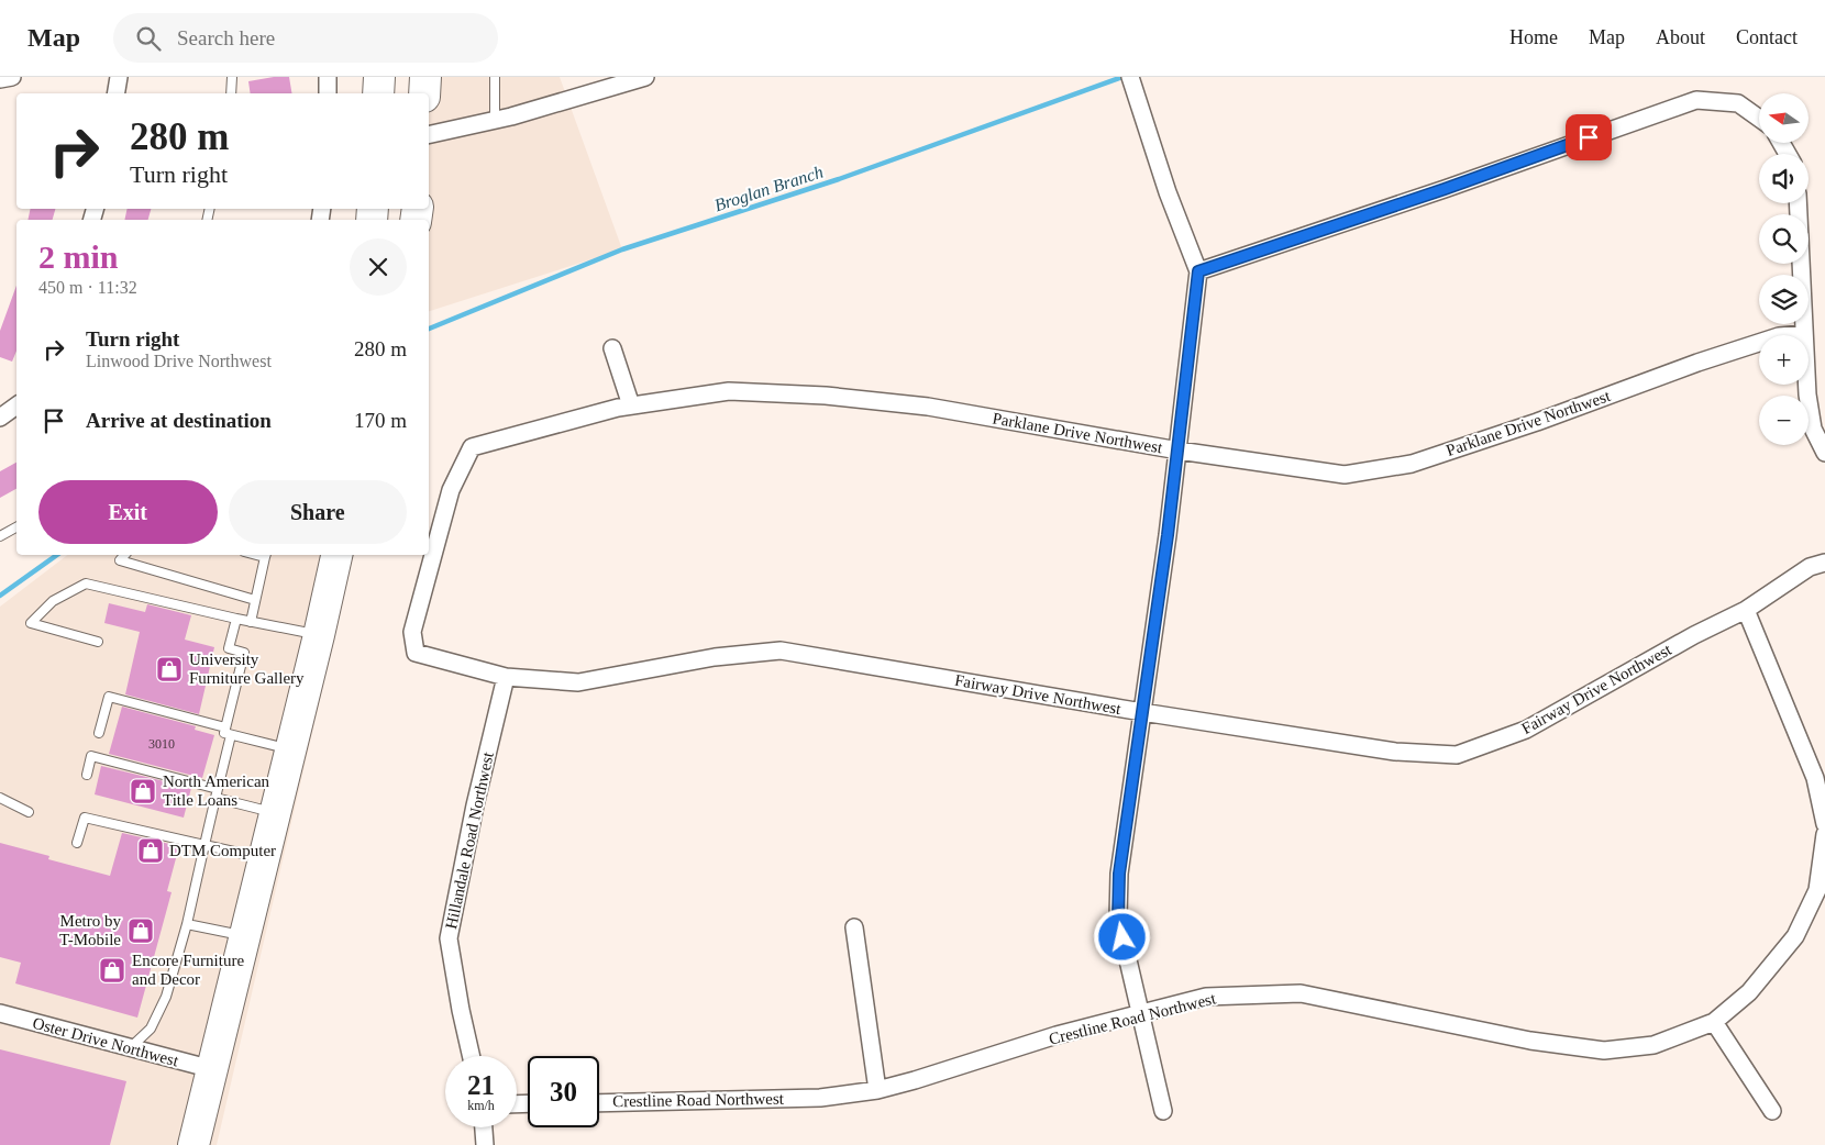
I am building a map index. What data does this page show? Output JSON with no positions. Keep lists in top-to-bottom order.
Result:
{
  "streets": {
    "street": [
      "Parklane Drive Northwest",
      "Fairway Drive Northwest",
      "Hillandale Road Northwest",
      "Crestline Road Northwest",
      "Oster Drive Northwest"
    ]
  },
  "crossings": [
    ["Parklane Drive Northwest", "Fairway Drive Northwest"],
    ["Fairway Drive Northwest", "Hillandale Road Northwest"]
  ],
  "water": ["Broglan Branch"],
  "places": {
    "shop": [
      "University Furniture Gallery",
      "North American Title Loans",
      "DTM Computer",
      "Metro by T-Mobile",
      "Encore Furniture and Decor"
    ]
  },
  "house_numbers": ["3010"],
  "north": "left",
  "page": {
    "header": "Map",
    "search": "Search here",
    "nav": [
      "Home",
      "Map",
      "About",
      "Contact"
    ],
    "map_buttons": ["+", "−"],
    "turn": ["280 m", "Turn right"],
    "heading": ["2 min", "450 m · 11:32"],
    "list": [
      {
        "name": "Turn right",
        "note": "Linwood Drive Northwest",
        "value": "280 m"
      },
      {
        "name": "Arrive at destination",
        "value": "170 m"
      }
    ],
    "buttons": ["Exit", "Share"],
    "speed": "21 km/h",
    "limit": "30"
  }
}
